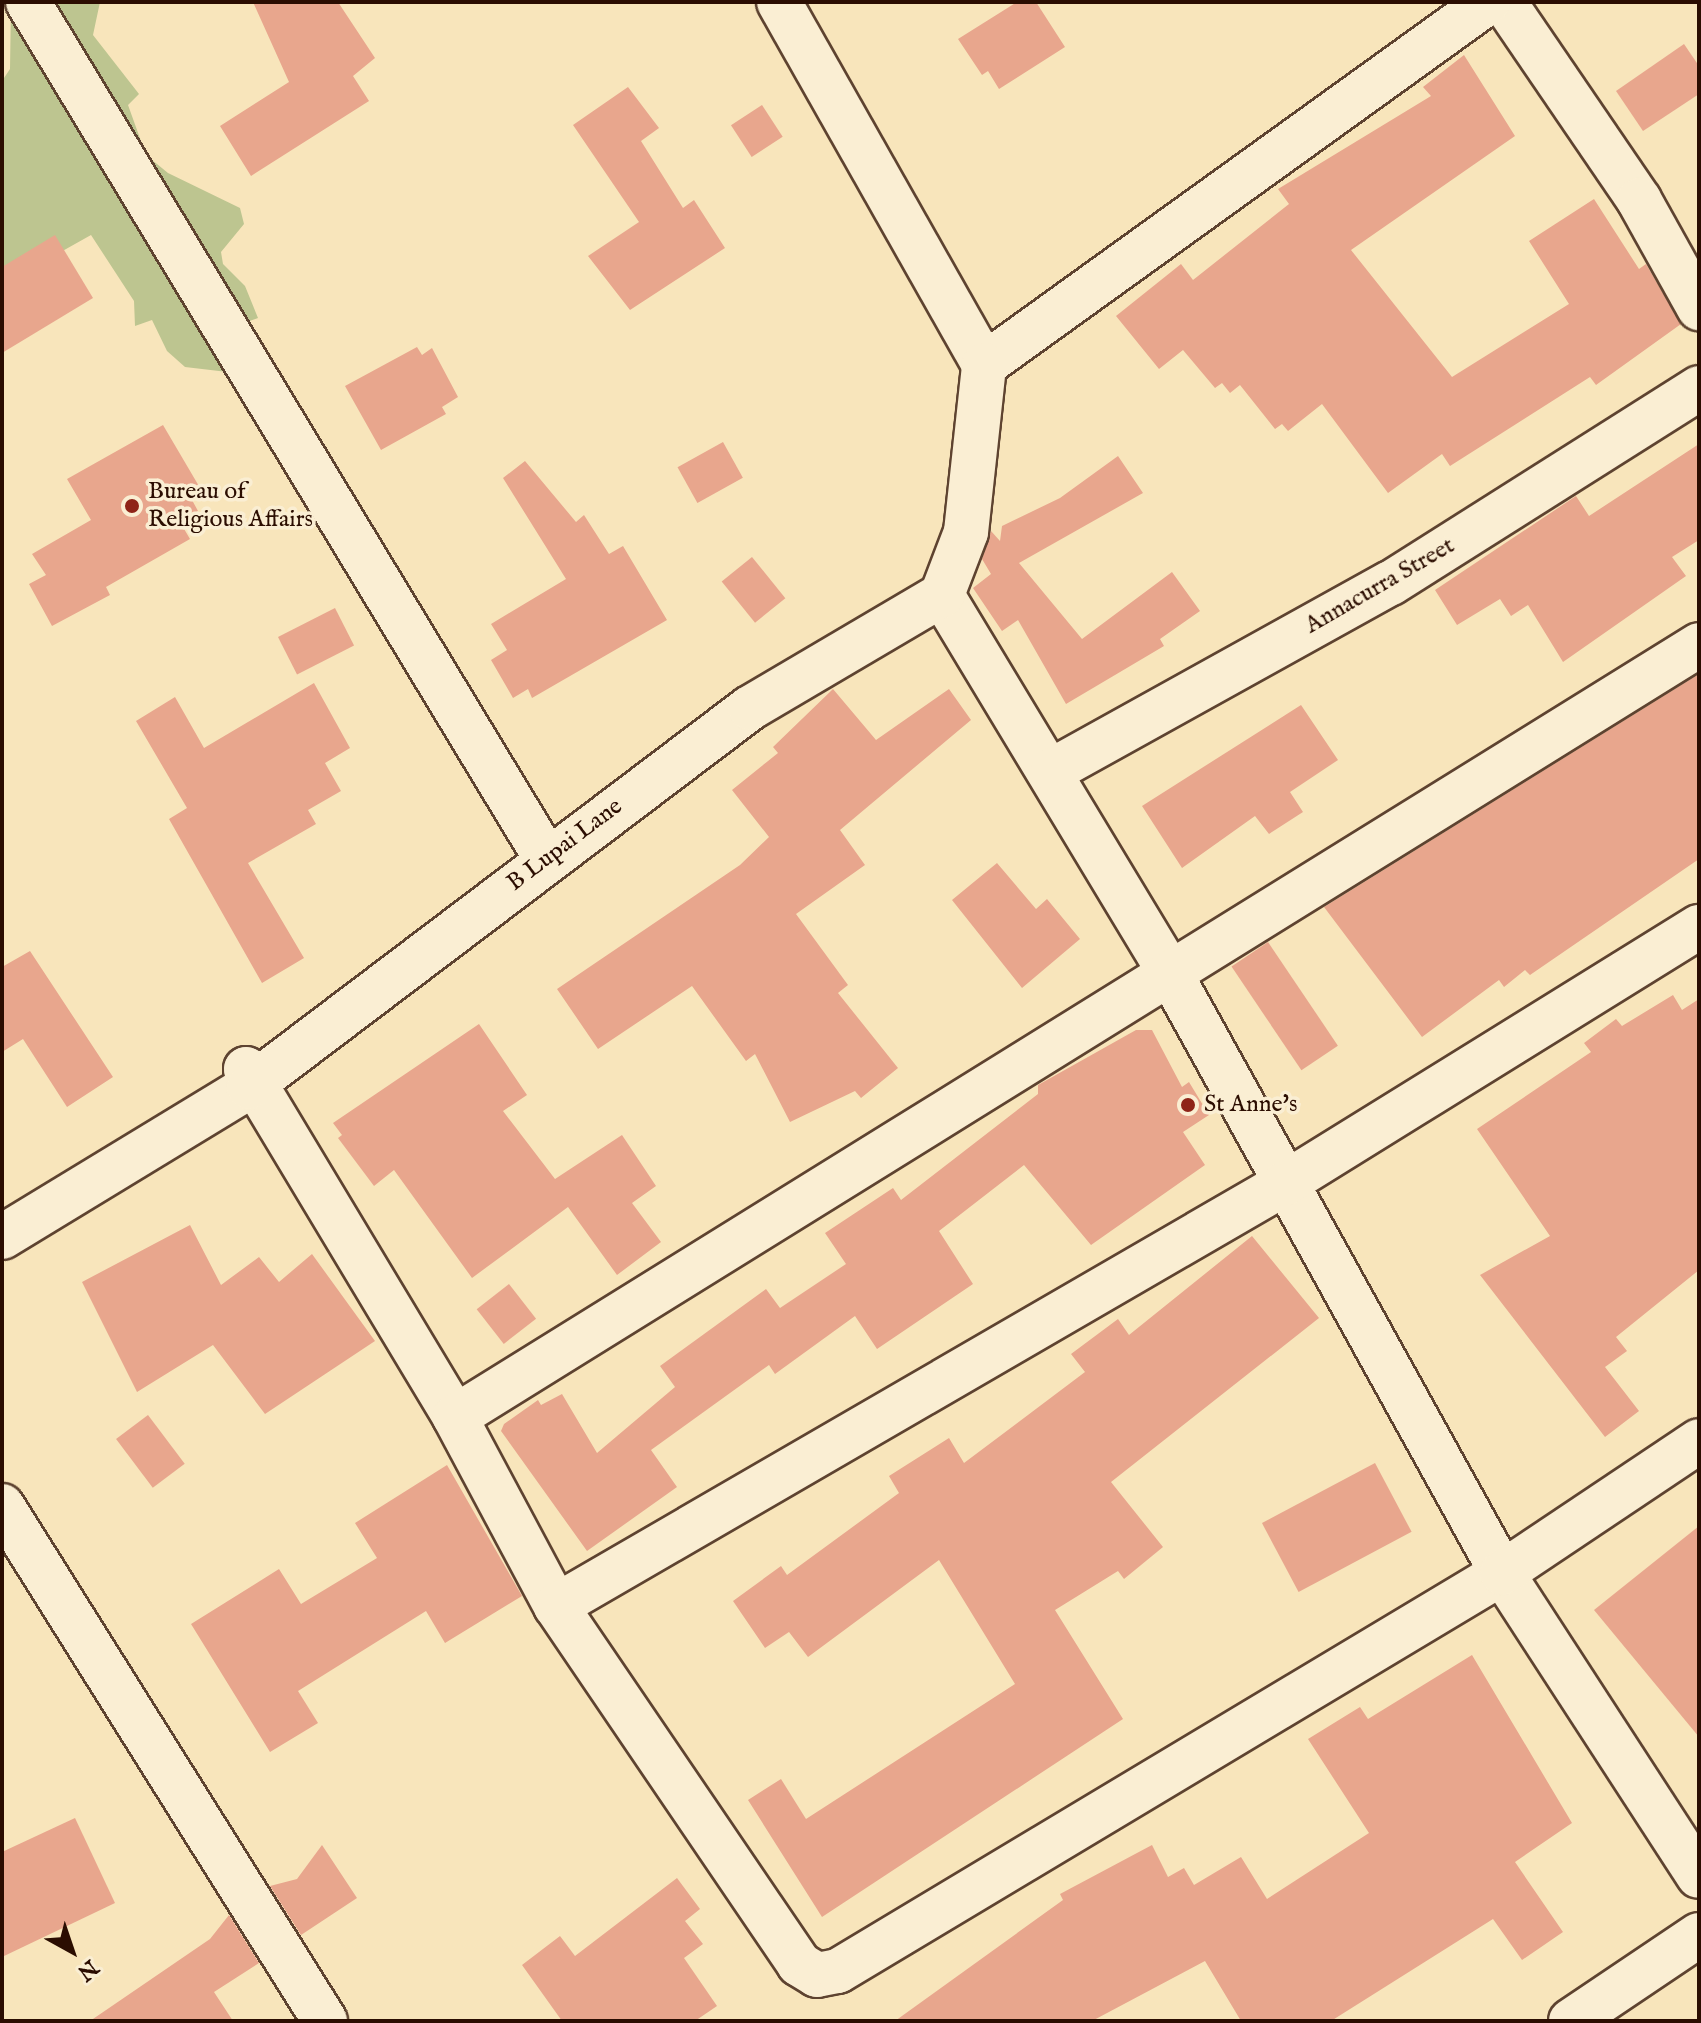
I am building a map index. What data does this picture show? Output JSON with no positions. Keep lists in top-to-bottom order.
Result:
{
  "streets": {
    "street": ["Annacurra Street", "B Lupai Lane"]
  },
  "places": ["Bureau of Religious Affairs", "St Anne's"],
  "north": "bottom right"
}
